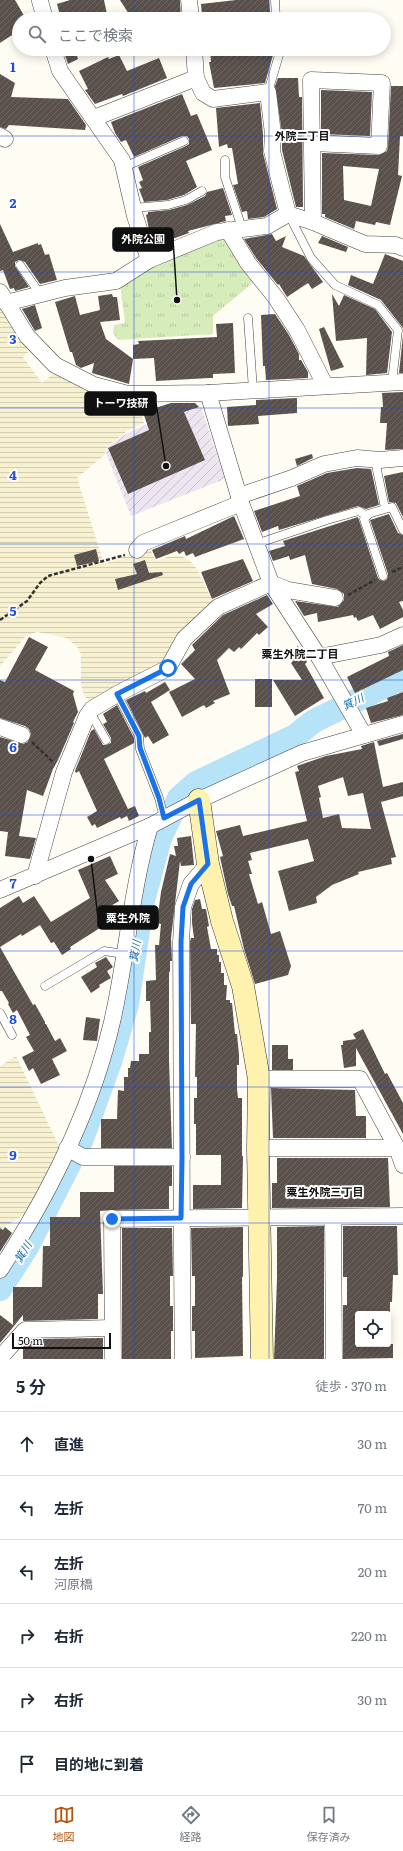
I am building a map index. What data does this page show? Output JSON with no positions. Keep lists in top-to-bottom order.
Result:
{
  "districts": ["外院二丁目", "粟生外院二丁目", "粟生外院三丁目"],
  "water": ["箕川"],
  "places": ["外院公園", "トーワ技研", "粟生外院"],
  "scale_bar": "50 m",
  "page": {
    "search": "ここで検索",
    "scale": "50 m",
    "heading": ["5 分", "徒歩 · 370 m"],
    "list": [
      ["直進", "30 m"],
      ["左折", "70 m"],
      ["左折", "河原橋", "20 m"],
      ["右折", "220 m"],
      ["右折", "30 m"],
      "目的地に到着"
    ],
    "nav": ["地図", "経路", "保存済み"]
  },
  "grid": {
    "rows": [
      "1",
      "2",
      "3",
      "4",
      "5",
      "6",
      "7",
      "8",
      "9"
    ]
  }
}
